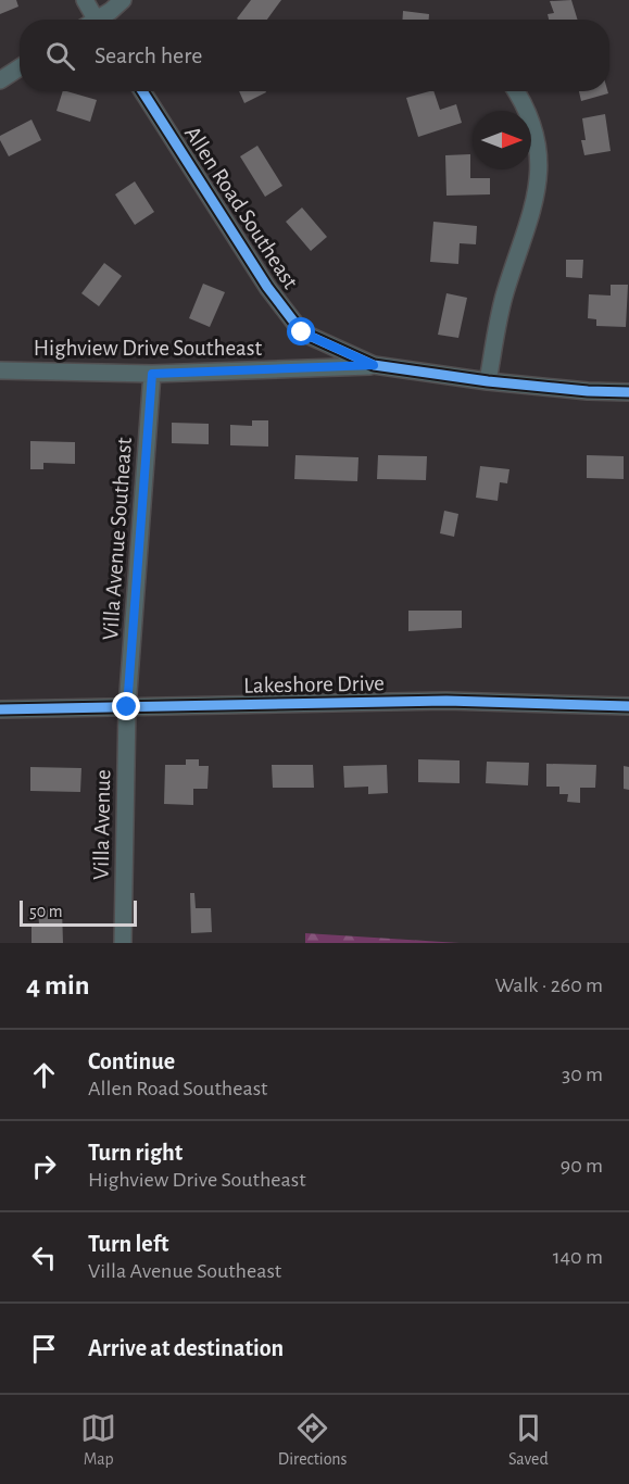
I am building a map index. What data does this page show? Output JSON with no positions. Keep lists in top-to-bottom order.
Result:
{
  "streets": {
    "street": [
      "Allen Road Southeast",
      "Highview Drive Southeast",
      "Villa Avenue Southeast",
      "Lakeshore Drive",
      "Villa Avenue"
    ]
  },
  "crossings": [
    ["Allen Road Southeast", "Highview Drive Southeast"],
    ["Highview Drive Southeast", "Villa Avenue Southeast"],
    ["Villa Avenue Southeast", "Lakeshore Drive"],
    ["Villa Avenue Southeast", "Villa Avenue"],
    ["Lakeshore Drive", "Villa Avenue"]
  ],
  "scale_bar": "50 m",
  "north": "right",
  "page": {
    "search": "Search here",
    "scale": "50 m",
    "heading": ["4 min", "Walk · 260 m"],
    "list": [
      ["Continue", "Allen Road Southeast", "30 m"],
      ["Turn right", "Highview Drive Southeast", "90 m"],
      ["Turn left", "Villa Avenue Southeast", "140 m"],
      "Arrive at destination"
    ],
    "nav": ["Map", "Directions", "Saved"]
  }
}
